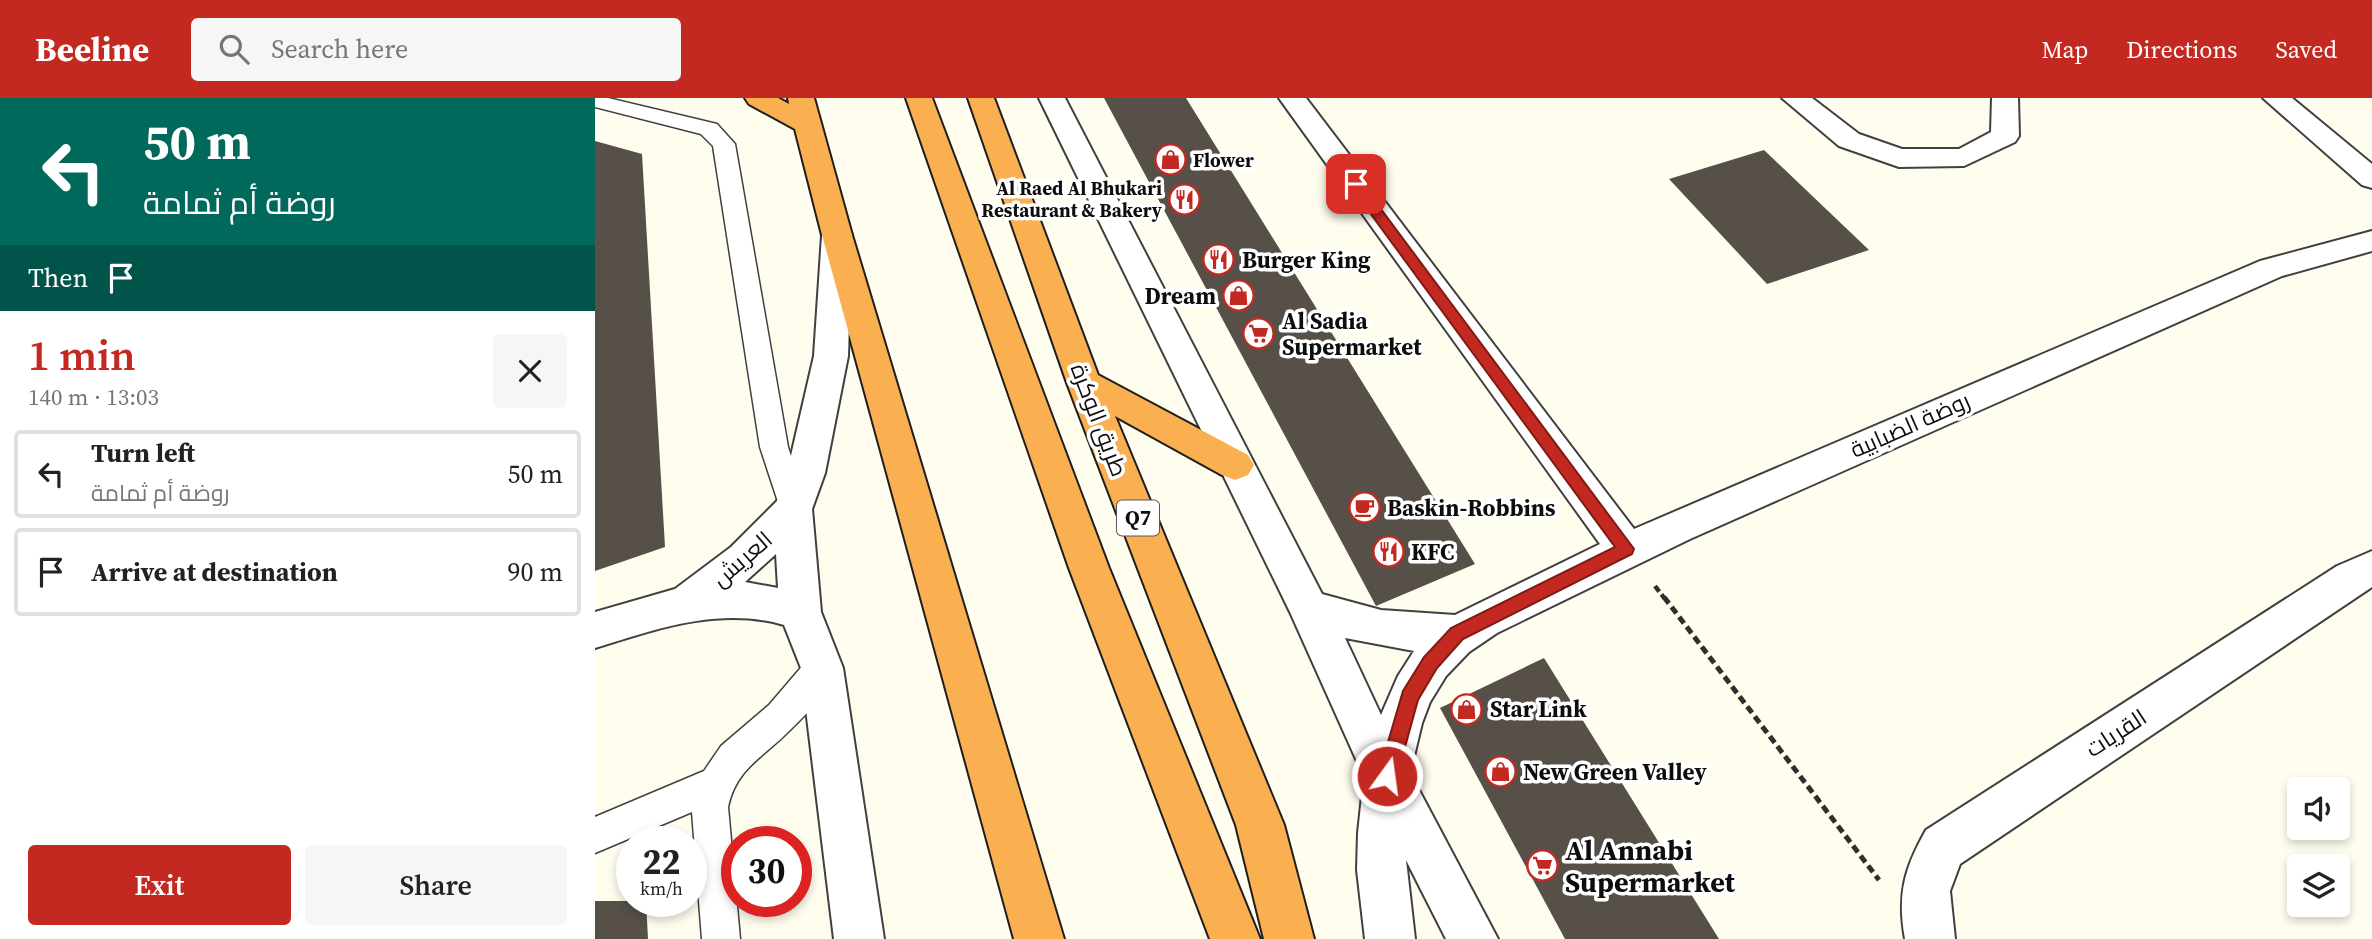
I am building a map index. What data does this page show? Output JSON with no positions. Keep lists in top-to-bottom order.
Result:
{
  "streets": {
    "highway": ["طريق الوكرة", "Q7"],
    "street": ["روضة الضبابية", "العريش", "القريات"]
  },
  "places": {
    "shop": [
      "Flower",
      "Dream",
      "Star Link",
      "New Green Valley"
    ],
    "restaurant": ["Al Raed Al Bhukari Restaurant & Bakery", "Burger King", "KFC"],
    "supermarket": ["Al Sadia Supermarket", "Al Annabi Supermarket"],
    "cafe": ["Baskin-Robbins"]
  },
  "page": {
    "header": "Beeline",
    "search": "Search here",
    "nav": ["Map", "Directions", "Saved"],
    "turn": ["50 m", "روضة أم ثمامة"],
    "then": "Then",
    "heading": ["1 min", "140 m · 13:03"],
    "list": [
      {
        "name": "Turn left",
        "note": "روضة أم ثمامة",
        "value": "50 m"
      },
      {
        "name": "Arrive at destination",
        "value": "90 m"
      }
    ],
    "speed": "22 km/h",
    "limit": "30",
    "buttons": ["Exit", "Share"]
  }
}
